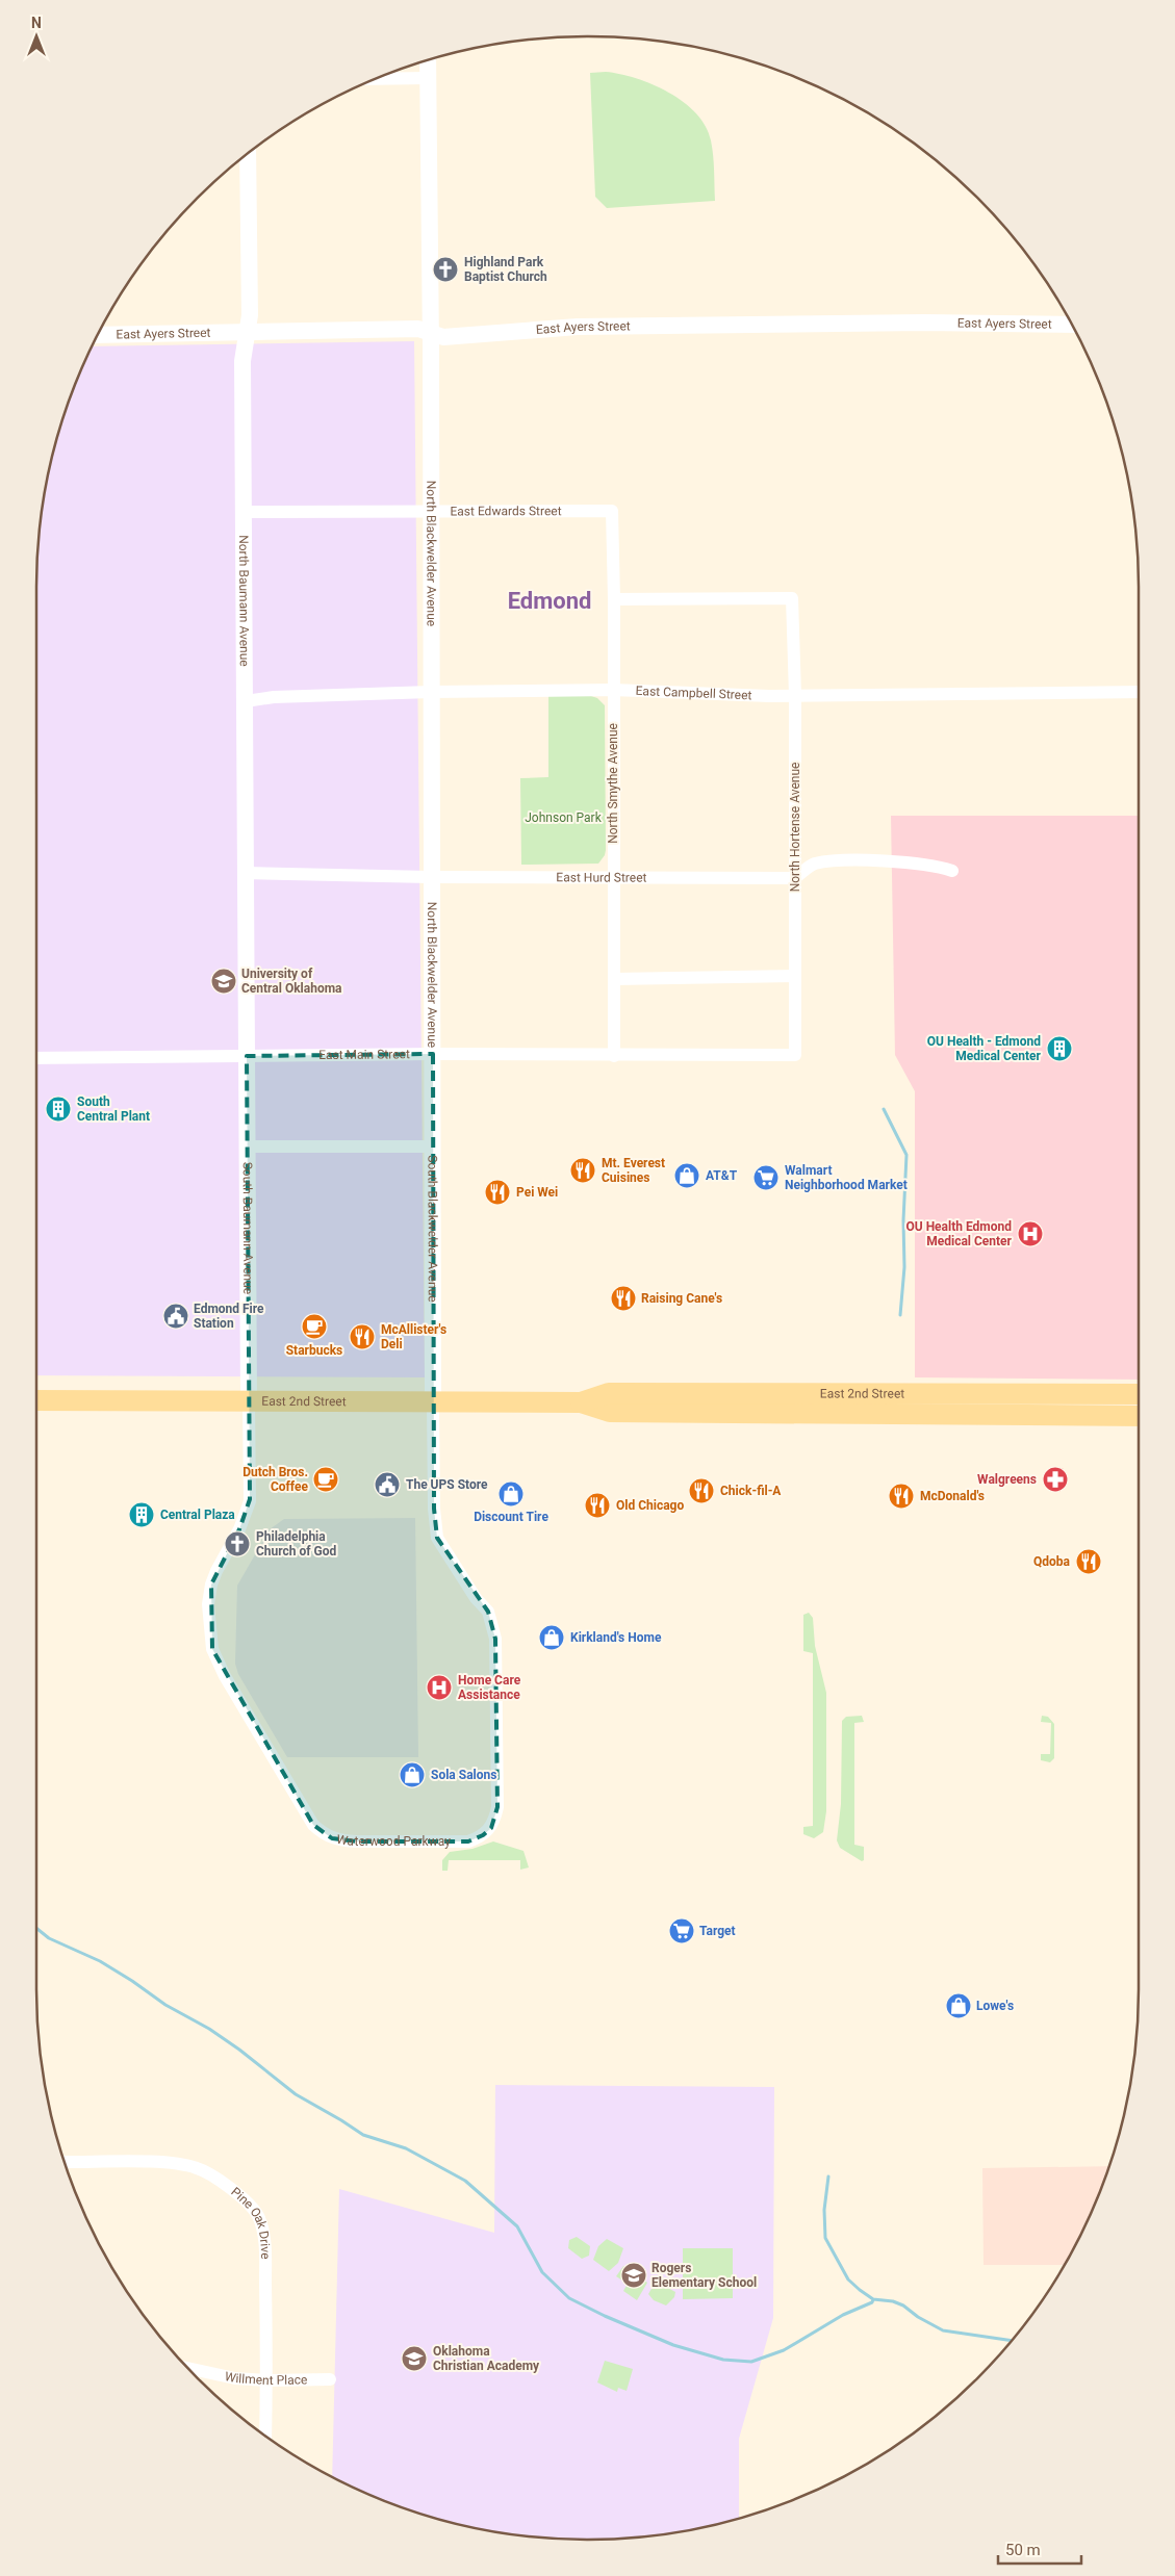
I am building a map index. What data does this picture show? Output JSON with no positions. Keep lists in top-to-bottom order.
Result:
{
  "streets": {
    "main road": ["East 2nd Street"],
    "street": [
      "East Ayers Street",
      "East Edwards Street",
      "North Blackwelder Avenue",
      "North Baumann Avenue",
      "East Campbell Street",
      "North Smythe Avenue",
      "North Hortense Avenue",
      "East Hurd Street",
      "East Main Street",
      "South Baumann Avenue",
      "South Blackwelder Avenue",
      "Waterwood Parkway",
      "Pine Oak Drive",
      "Willment Place"
    ]
  },
  "crossings": [
    ["East Ayers Street", "North Blackwelder Avenue"],
    ["East Ayers Street", "North Baumann Avenue"],
    ["East Edwards Street", "North Blackwelder Avenue"],
    ["East Edwards Street", "North Baumann Avenue"],
    ["East Edwards Street", "North Smythe Avenue"],
    ["North Blackwelder Avenue", "East Campbell Street"],
    ["North Blackwelder Avenue", "East Hurd Street"],
    ["North Blackwelder Avenue", "East Main Street"],
    ["North Blackwelder Avenue", "South Blackwelder Avenue"],
    ["North Baumann Avenue", "East Campbell Street"],
    ["North Baumann Avenue", "East Hurd Street"],
    ["North Baumann Avenue", "East Main Street"],
    ["North Baumann Avenue", "South Baumann Avenue"],
    ["East Campbell Street", "North Smythe Avenue"],
    ["East Campbell Street", "North Hortense Avenue"],
    ["North Smythe Avenue", "North Hortense Avenue"],
    ["North Smythe Avenue", "East Hurd Street"],
    ["North Smythe Avenue", "East Main Street"],
    ["North Hortense Avenue", "East Hurd Street"],
    ["North Hortense Avenue", "East Main Street"],
    ["East Main Street", "South Baumann Avenue"],
    ["East Main Street", "South Blackwelder Avenue"],
    ["South Baumann Avenue", "East 2nd Street"],
    ["South Baumann Avenue", "Waterwood Parkway"],
    ["South Blackwelder Avenue", "East 2nd Street"],
    ["South Blackwelder Avenue", "Waterwood Parkway"],
    ["East 2nd Street", "Waterwood Parkway"],
    ["Pine Oak Drive", "Willment Place"]
  ],
  "districts": ["Edmond"],
  "parks": ["Johnson Park"],
  "places": {
    "church": ["Highland Park Baptist Church", "Philadelphia Church of God"],
    "school or university": ["University of Central Oklahoma", "Rogers Elementary School", "Oklahoma Christian Academy"],
    "building": ["OU Health - Edmond Medical Center", "South Central Plant", "Central Plaza"],
    "restaurant": [
      "Mt. Everest Cuisines",
      "Pei Wei",
      "Raising Cane's",
      "McAllister's Deli",
      "Chick-fil-A",
      "McDonald's",
      "Old Chicago",
      "Qdoba"
    ],
    "shop": [
      "AT&T",
      "Discount Tire",
      "Kirkland's Home",
      "Sola Salons",
      "Lowe's"
    ],
    "supermarket": ["Walmart Neighborhood Market", "Target"],
    "hospital": ["OU Health Edmond Medical Center", "Home Care Assistance"],
    "public building": ["Edmond Fire Station", "The UPS Store"],
    "cafe": ["Starbucks", "Dutch Bros. Coffee"],
    "pharmacy": ["Walgreens"]
  },
  "scale_bar": "50 m",
  "north": "top"
}
